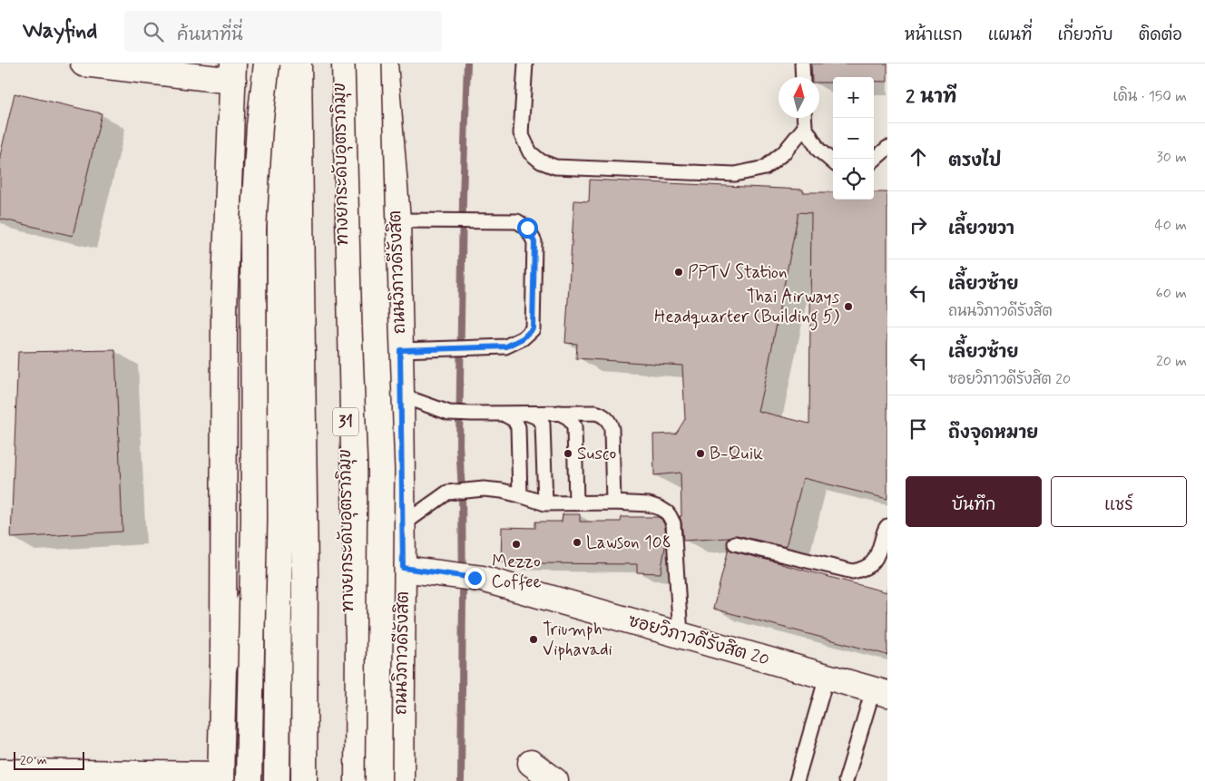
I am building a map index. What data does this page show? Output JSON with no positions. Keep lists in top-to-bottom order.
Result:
{
  "streets": {
    "main road": [
      "ทางยกระดับอุตราภิมุข",
      "ถนนวิภาวดีรังสิต",
      "31",
      "ซอยวิภาวดีรังสิต 20"
    ]
  },
  "crossings": [
    ["ถนนวิภาวดีรังสิต", "ซอยวิภาวดีรังสิต 20"]
  ],
  "places": [
    "PPTV Station",
    "Thai Airways Headquarter (Building 5)",
    "Susco",
    "B-Quik",
    "Lawson 108",
    "Mezzo Coffee",
    "Triumph Viphavadi"
  ],
  "scale_bar": "20 m",
  "north": "top",
  "page": {
    "header": "Wayfind",
    "search": "ค้นหาที่นี่",
    "nav": [
      "หน้าแรก",
      "แผนที่",
      "เกี่ยวกับ",
      "ติดต่อ"
    ],
    "heading": ["2 นาที", "เดิน · 150 m"],
    "map_buttons": ["+", "−"],
    "list": [
      ["ตรงไป", "30 m"],
      ["เลี้ยวขวา", "40 m"],
      ["เลี้ยวซ้าย", "ถนนวิภาวดีรังสิต", "60 m"],
      ["เลี้ยวซ้าย", "ซอยวิภาวดีรังสิต 20", "20 m"],
      "ถึงจุดหมาย"
    ],
    "buttons": ["บันทึก", "แชร์"],
    "scale": "20 m"
  }
}
